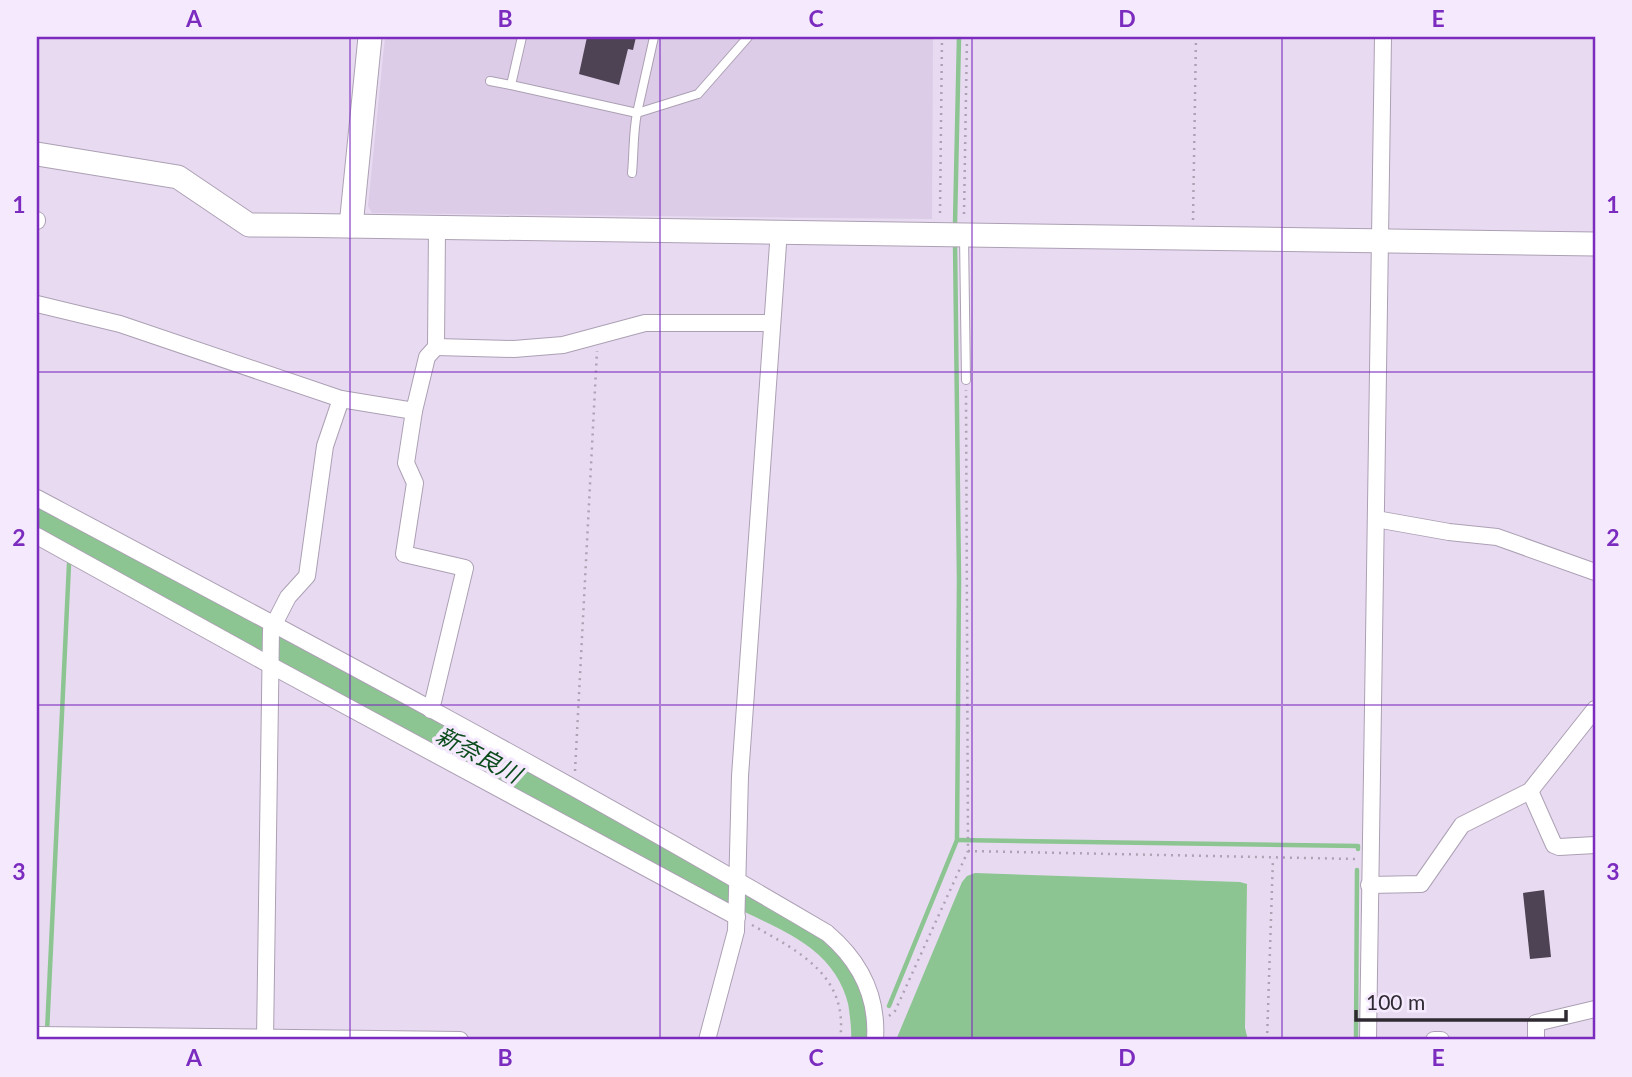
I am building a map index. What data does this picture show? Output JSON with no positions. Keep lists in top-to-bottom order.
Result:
{
  "water": ["新奈良川"],
  "scale_bar": "100 m",
  "grid": {
    "columns": [
      "A",
      "B",
      "C",
      "D",
      "E"
    ],
    "rows": ["1", "2", "3"]
  }
}
